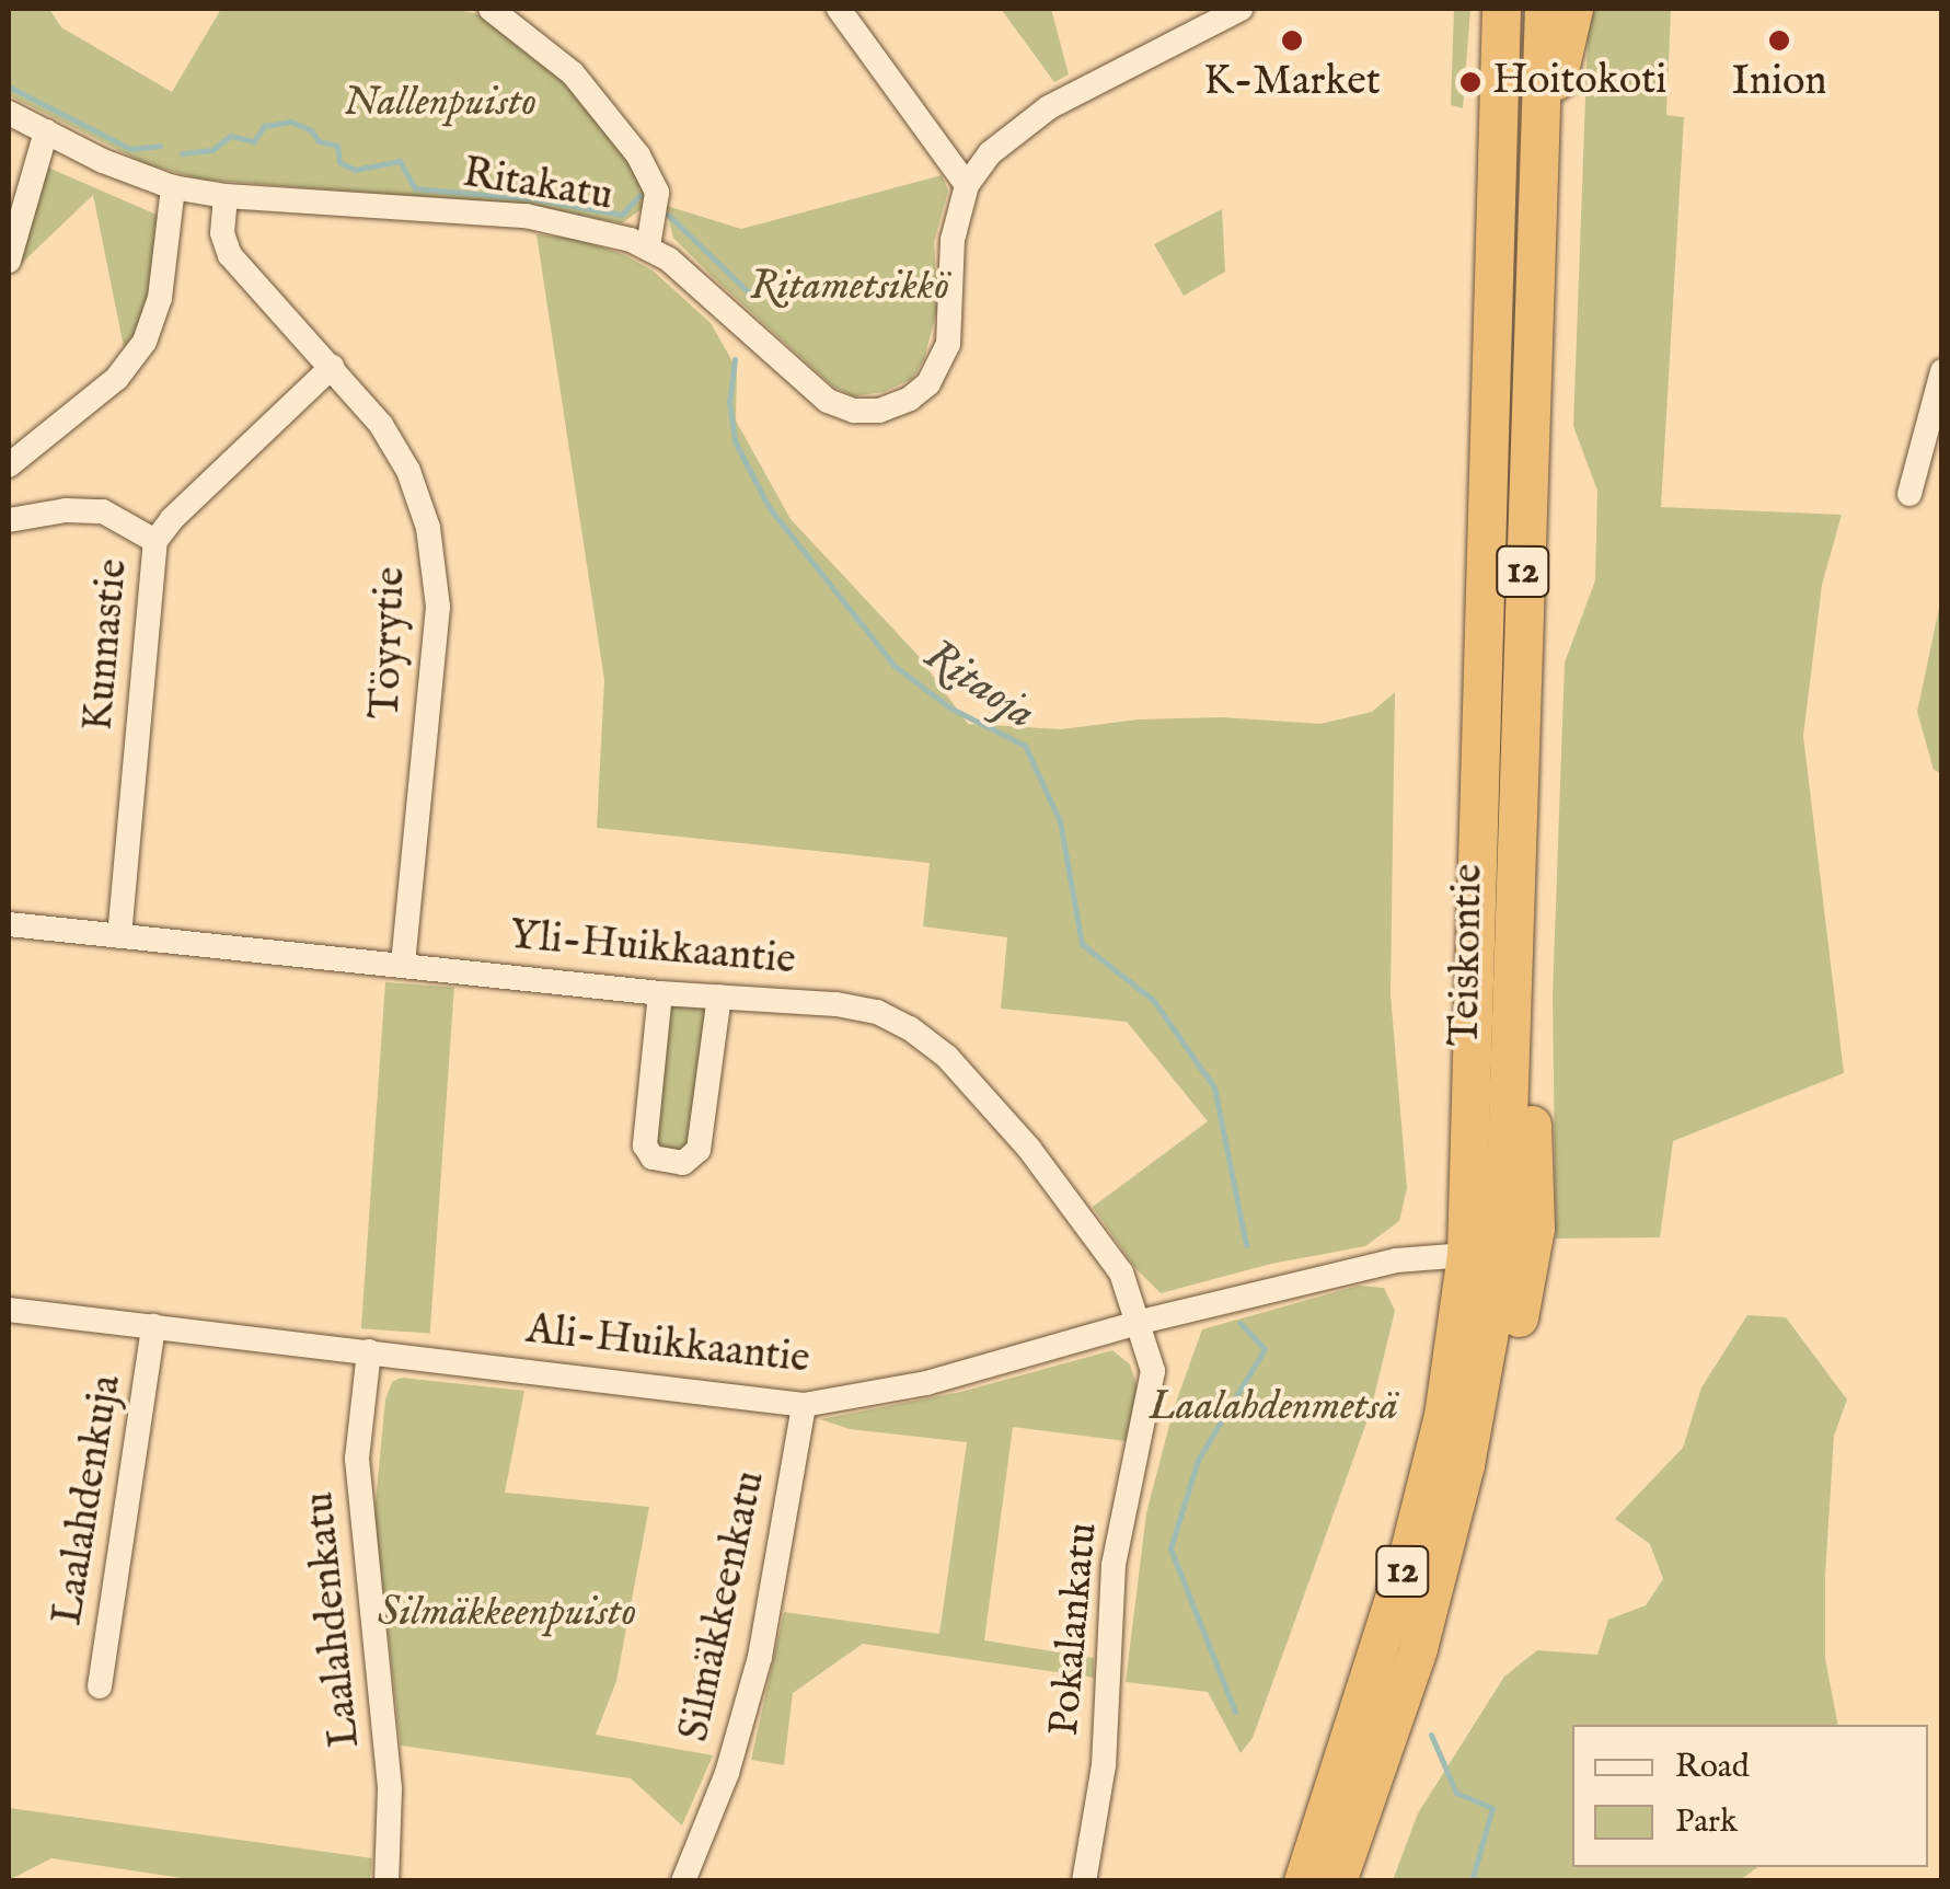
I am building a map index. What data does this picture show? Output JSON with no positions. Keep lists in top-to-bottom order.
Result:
{
  "streets": {
    "highway": ["12", "Teiskontie"],
    "street": [
      "Ritakatu",
      "Töyrytie",
      "Kunnastie",
      "Yli-Huikkaantie",
      "Ali-Huikkaantie",
      "Laalahdenkuja",
      "Silmäkkeenkatu",
      "Laalahdenkatu",
      "Pokalankatu"
    ]
  },
  "crossings": [
    ["Ritakatu", "Töyrytie"],
    ["12", "Teiskontie"],
    ["Töyrytie", "Kunnastie"],
    ["Töyrytie", "Yli-Huikkaantie"],
    ["Kunnastie", "Yli-Huikkaantie"],
    ["Yli-Huikkaantie", "Ali-Huikkaantie"],
    ["Yli-Huikkaantie", "Pokalankatu"],
    ["Teiskontie", "Ali-Huikkaantie"],
    ["Ali-Huikkaantie", "Laalahdenkuja"],
    ["Ali-Huikkaantie", "Silmäkkeenkatu"],
    ["Ali-Huikkaantie", "Laalahdenkatu"],
    ["Ali-Huikkaantie", "Pokalankatu"]
  ],
  "water": ["Ritaoja"],
  "parks": [
    "Nallenpuisto",
    "Ritametsikkö",
    "Laalahdenmetsä",
    "Silmäkkeenpuisto"
  ],
  "places": ["K-Market", "Inion", "Hoitokoti"],
  "legend": ["Road", "Park"]
}
